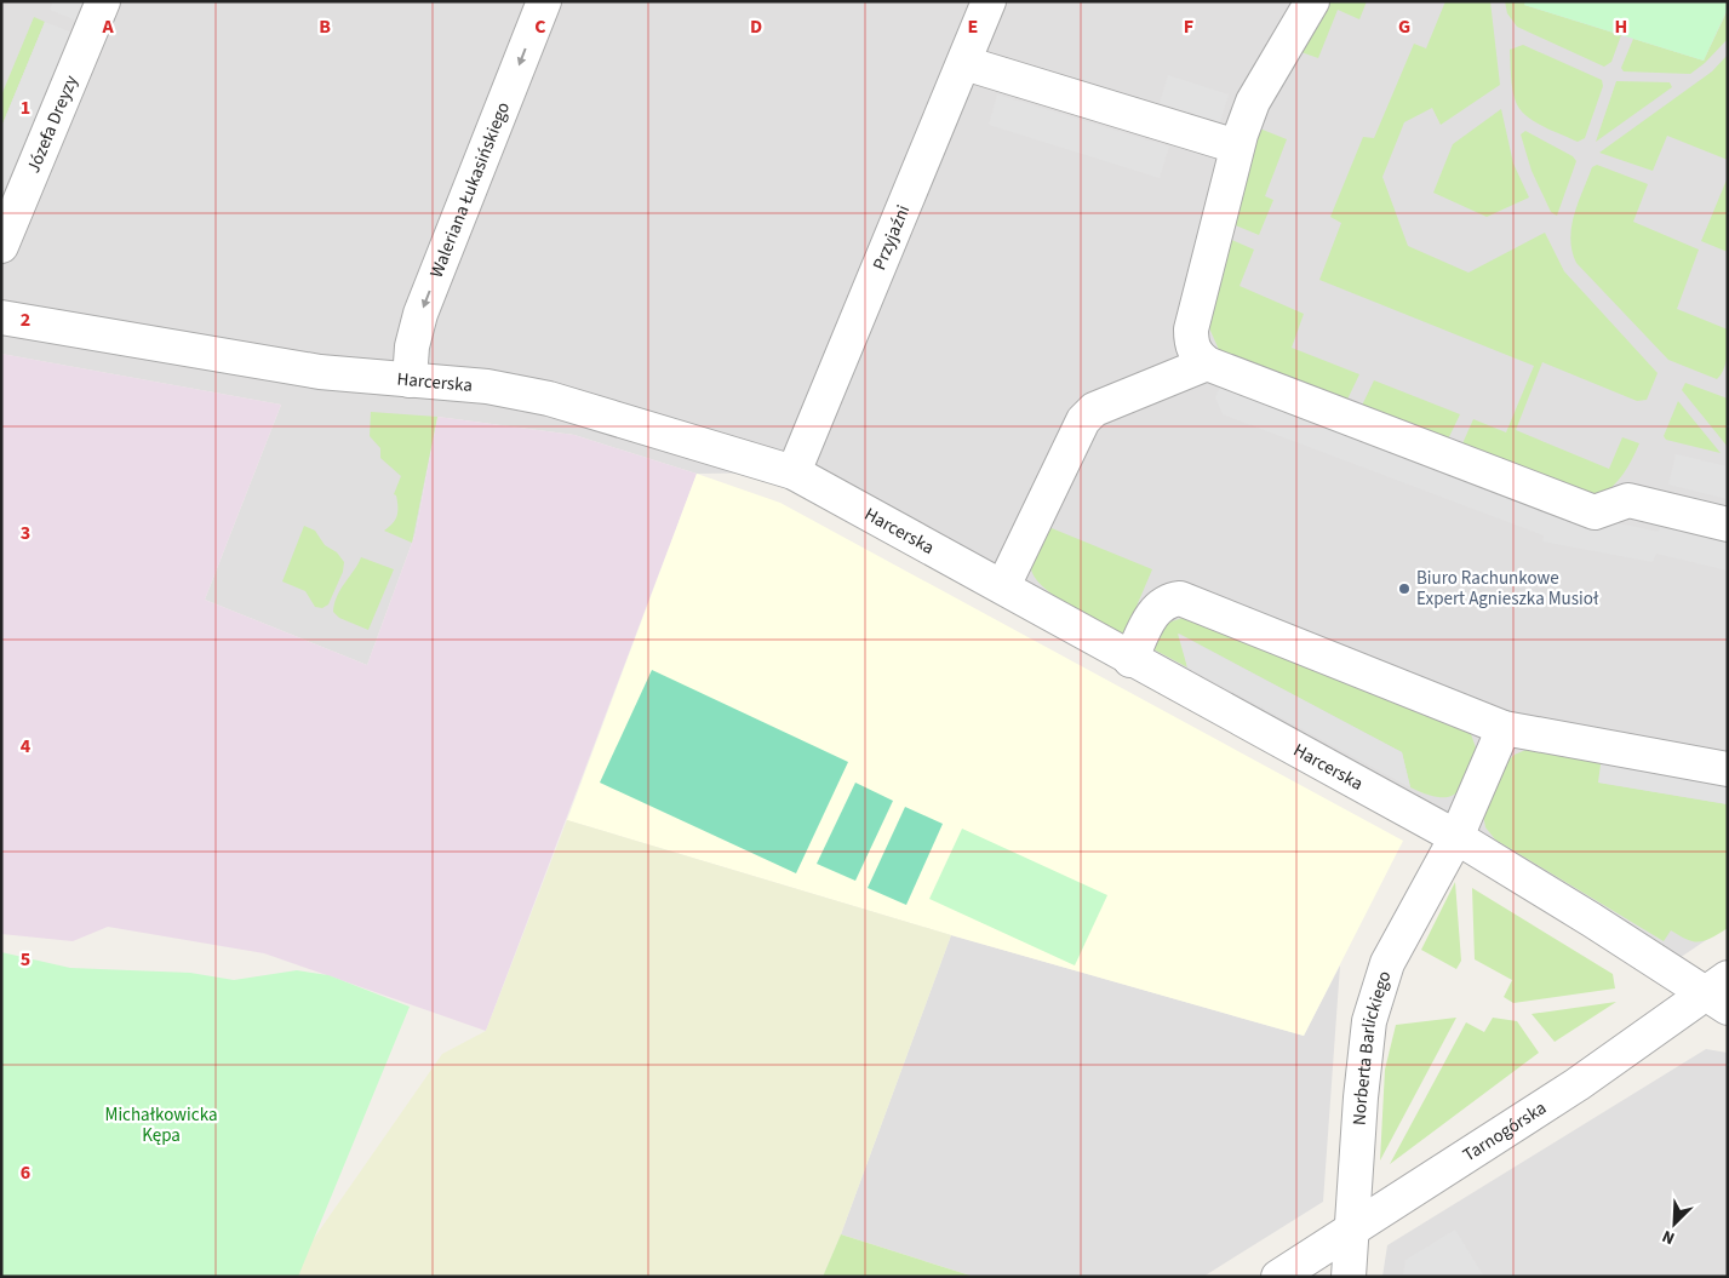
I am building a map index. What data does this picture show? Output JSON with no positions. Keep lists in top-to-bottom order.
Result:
{
  "streets": {
    "street": [
      "Józefa Dreyzy",
      "Waleriana Łukasińskiego",
      "Przyjaźni",
      "Harcerska",
      "Norberta Barlickiego",
      "Tarnogórska"
    ]
  },
  "crossings": [
    ["Waleriana Łukasińskiego", "Harcerska"],
    ["Przyjaźni", "Harcerska"],
    ["Harcerska", "Norberta Barlickiego"],
    ["Harcerska", "Tarnogórska"],
    ["Norberta Barlickiego", "Tarnogórska"]
  ],
  "one_way": ["Waleriana Łukasińskiego"],
  "parks": ["Michałkowicka Kępa"],
  "places": ["Biuro Rachunkowe Expert Agnieszka Musioł"],
  "north": "bottom left",
  "grid": {
    "columns": [
      "A",
      "B",
      "C",
      "D",
      "E",
      "F",
      "G",
      "H"
    ],
    "rows": [
      "1",
      "2",
      "3",
      "4",
      "5",
      "6"
    ]
  }
}
